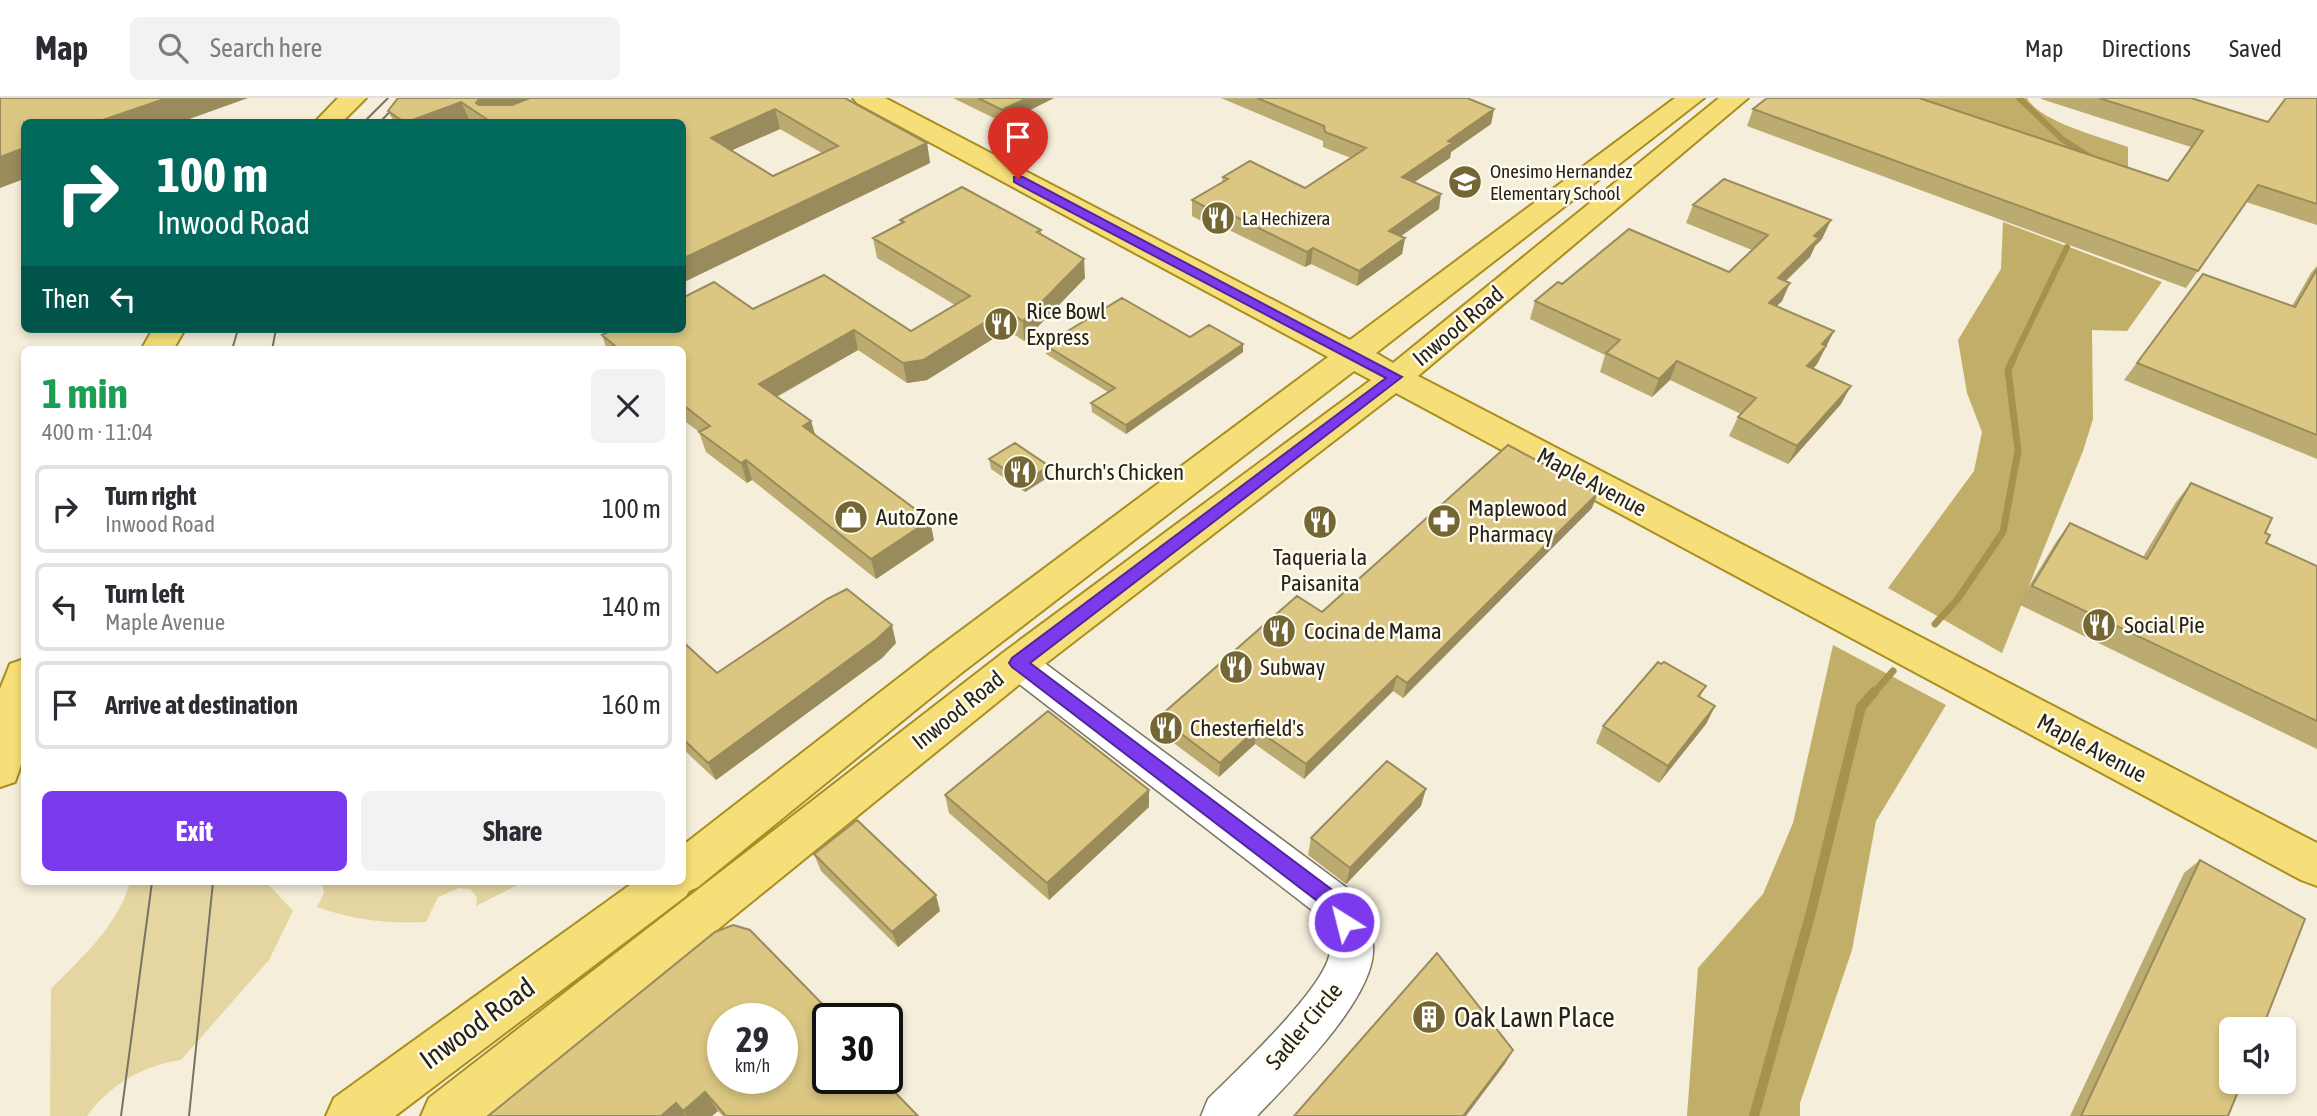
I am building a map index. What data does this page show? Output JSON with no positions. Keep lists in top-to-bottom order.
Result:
{
  "streets": {
    "main road": ["Inwood Road", "Maple Avenue"],
    "street": ["Sadler Circle"]
  },
  "crossings": [
    ["Inwood Road", "Maple Avenue"],
    ["Inwood Road", "Sadler Circle"]
  ],
  "places": {
    "school or university": ["Onesimo Hernandez Elementary School"],
    "restaurant": [
      "La Hechizera",
      "Rice Bowl Express",
      "Church's Chicken",
      "Taqueria la Paisanita",
      "Social Pie",
      "Cocina de Mama",
      "Subway",
      "Chesterfield's"
    ],
    "shop": ["AutoZone"],
    "pharmacy": ["Maplewood Pharmacy"],
    "building": ["Oak Lawn Place"]
  },
  "page": {
    "header": "Map",
    "search": "Search here",
    "nav": ["Map", "Directions", "Saved"],
    "turn": ["100 m", "Inwood Road"],
    "then": "Then",
    "heading": ["1 min", "400 m · 11:04"],
    "list": [
      {
        "name": "Turn right",
        "note": "Inwood Road",
        "value": "100 m"
      },
      {
        "name": "Turn left",
        "note": "Maple Avenue",
        "value": "140 m"
      },
      {
        "name": "Arrive at destination",
        "value": "160 m"
      }
    ],
    "buttons": ["Exit", "Share"],
    "speed": "29 km/h",
    "limit": "30"
  }
}
